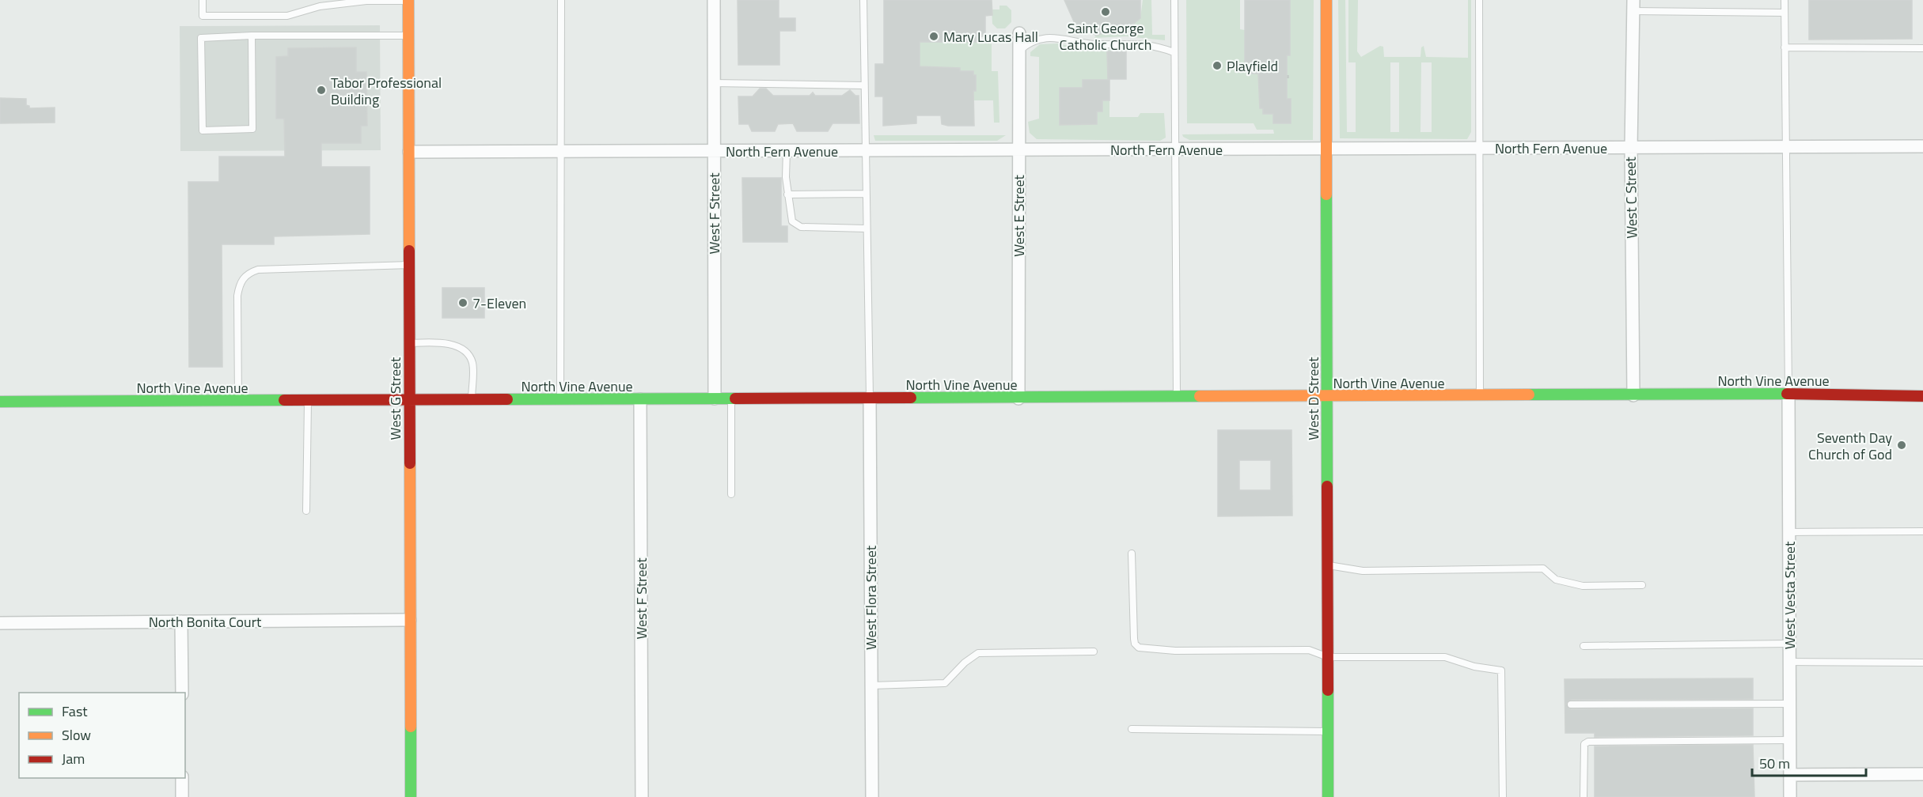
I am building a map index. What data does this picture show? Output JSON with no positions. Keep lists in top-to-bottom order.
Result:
{
  "streets": {
    "street": [
      "North Fern Avenue",
      "West C Street",
      "West F Street",
      "West E Street",
      "North Vine Avenue",
      "West G Street",
      "West D Street",
      "West Vesta Street",
      "West Flora Street",
      "North Bonita Court"
    ]
  },
  "crossings": [
    ["North Fern Avenue", "West C Street"],
    ["North Fern Avenue", "West F Street"],
    ["North Fern Avenue", "West E Street"],
    ["North Fern Avenue", "West G Street"],
    ["North Fern Avenue", "West D Street"],
    ["West C Street", "North Vine Avenue"],
    ["West F Street", "North Vine Avenue"],
    ["West E Street", "North Vine Avenue"],
    ["North Vine Avenue", "West G Street"],
    ["North Vine Avenue", "West D Street"],
    ["North Vine Avenue", "West Vesta Street"],
    ["North Vine Avenue", "West Flora Street"],
    ["West G Street", "North Bonita Court"]
  ],
  "places": [
    "Saint George Catholic Church",
    "Mary Lucas Hall",
    "Playfield",
    "Tabor Professional Building",
    "7-Eleven",
    "Seventh Day Church of God"
  ],
  "legend": ["Fast", "Slow", "Jam"],
  "scale_bar": "50 m"
}
